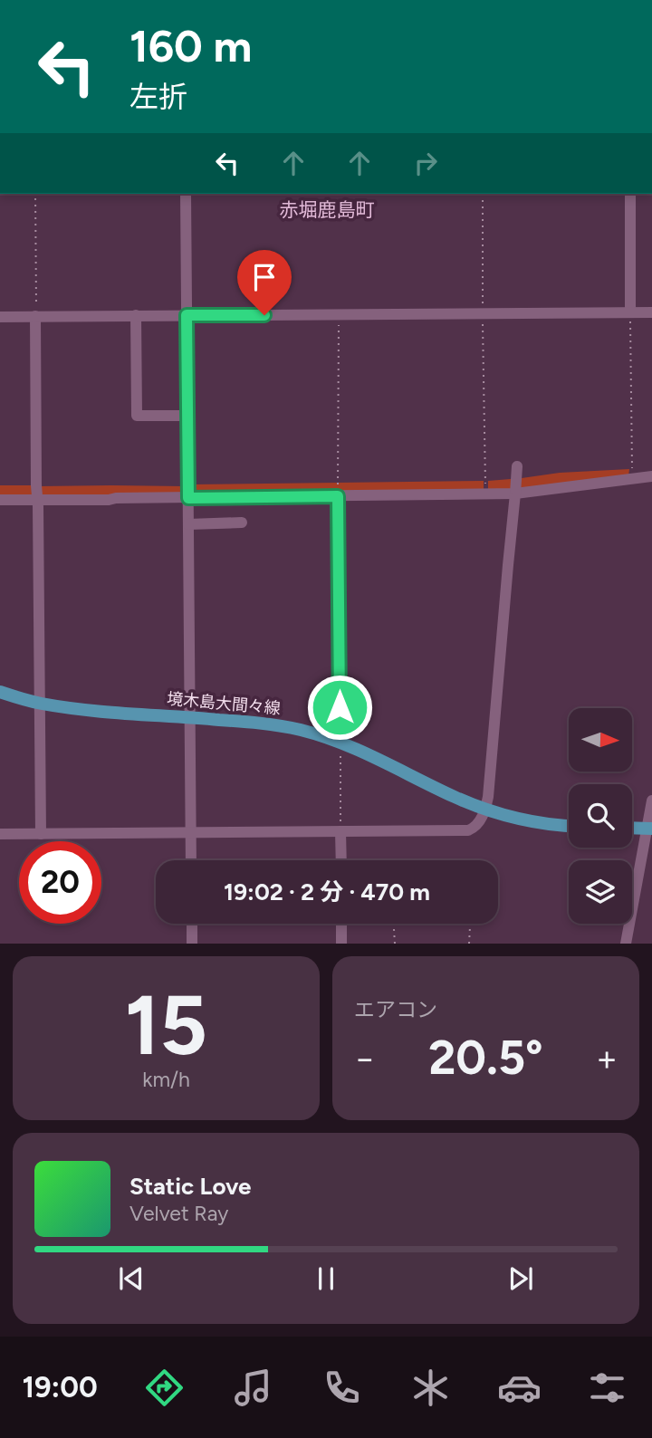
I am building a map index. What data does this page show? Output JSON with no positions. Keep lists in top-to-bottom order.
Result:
{
  "streets": {
    "main road": ["境木島大間々線"]
  },
  "districts": ["赤堀鹿島町"],
  "north": "right",
  "page": {
    "turn": ["160 m", "左折"],
    "limit": "20",
    "trip": "19:02 · 2 分 · 470 m",
    "tile": [
      ["15", "km/h"],
      "エアコン"
    ],
    "heat": ["−", "20.5°", "+"],
    "song": ["Static Love", "Velvet Ray"],
    "tabs": "19:00"
  }
}
